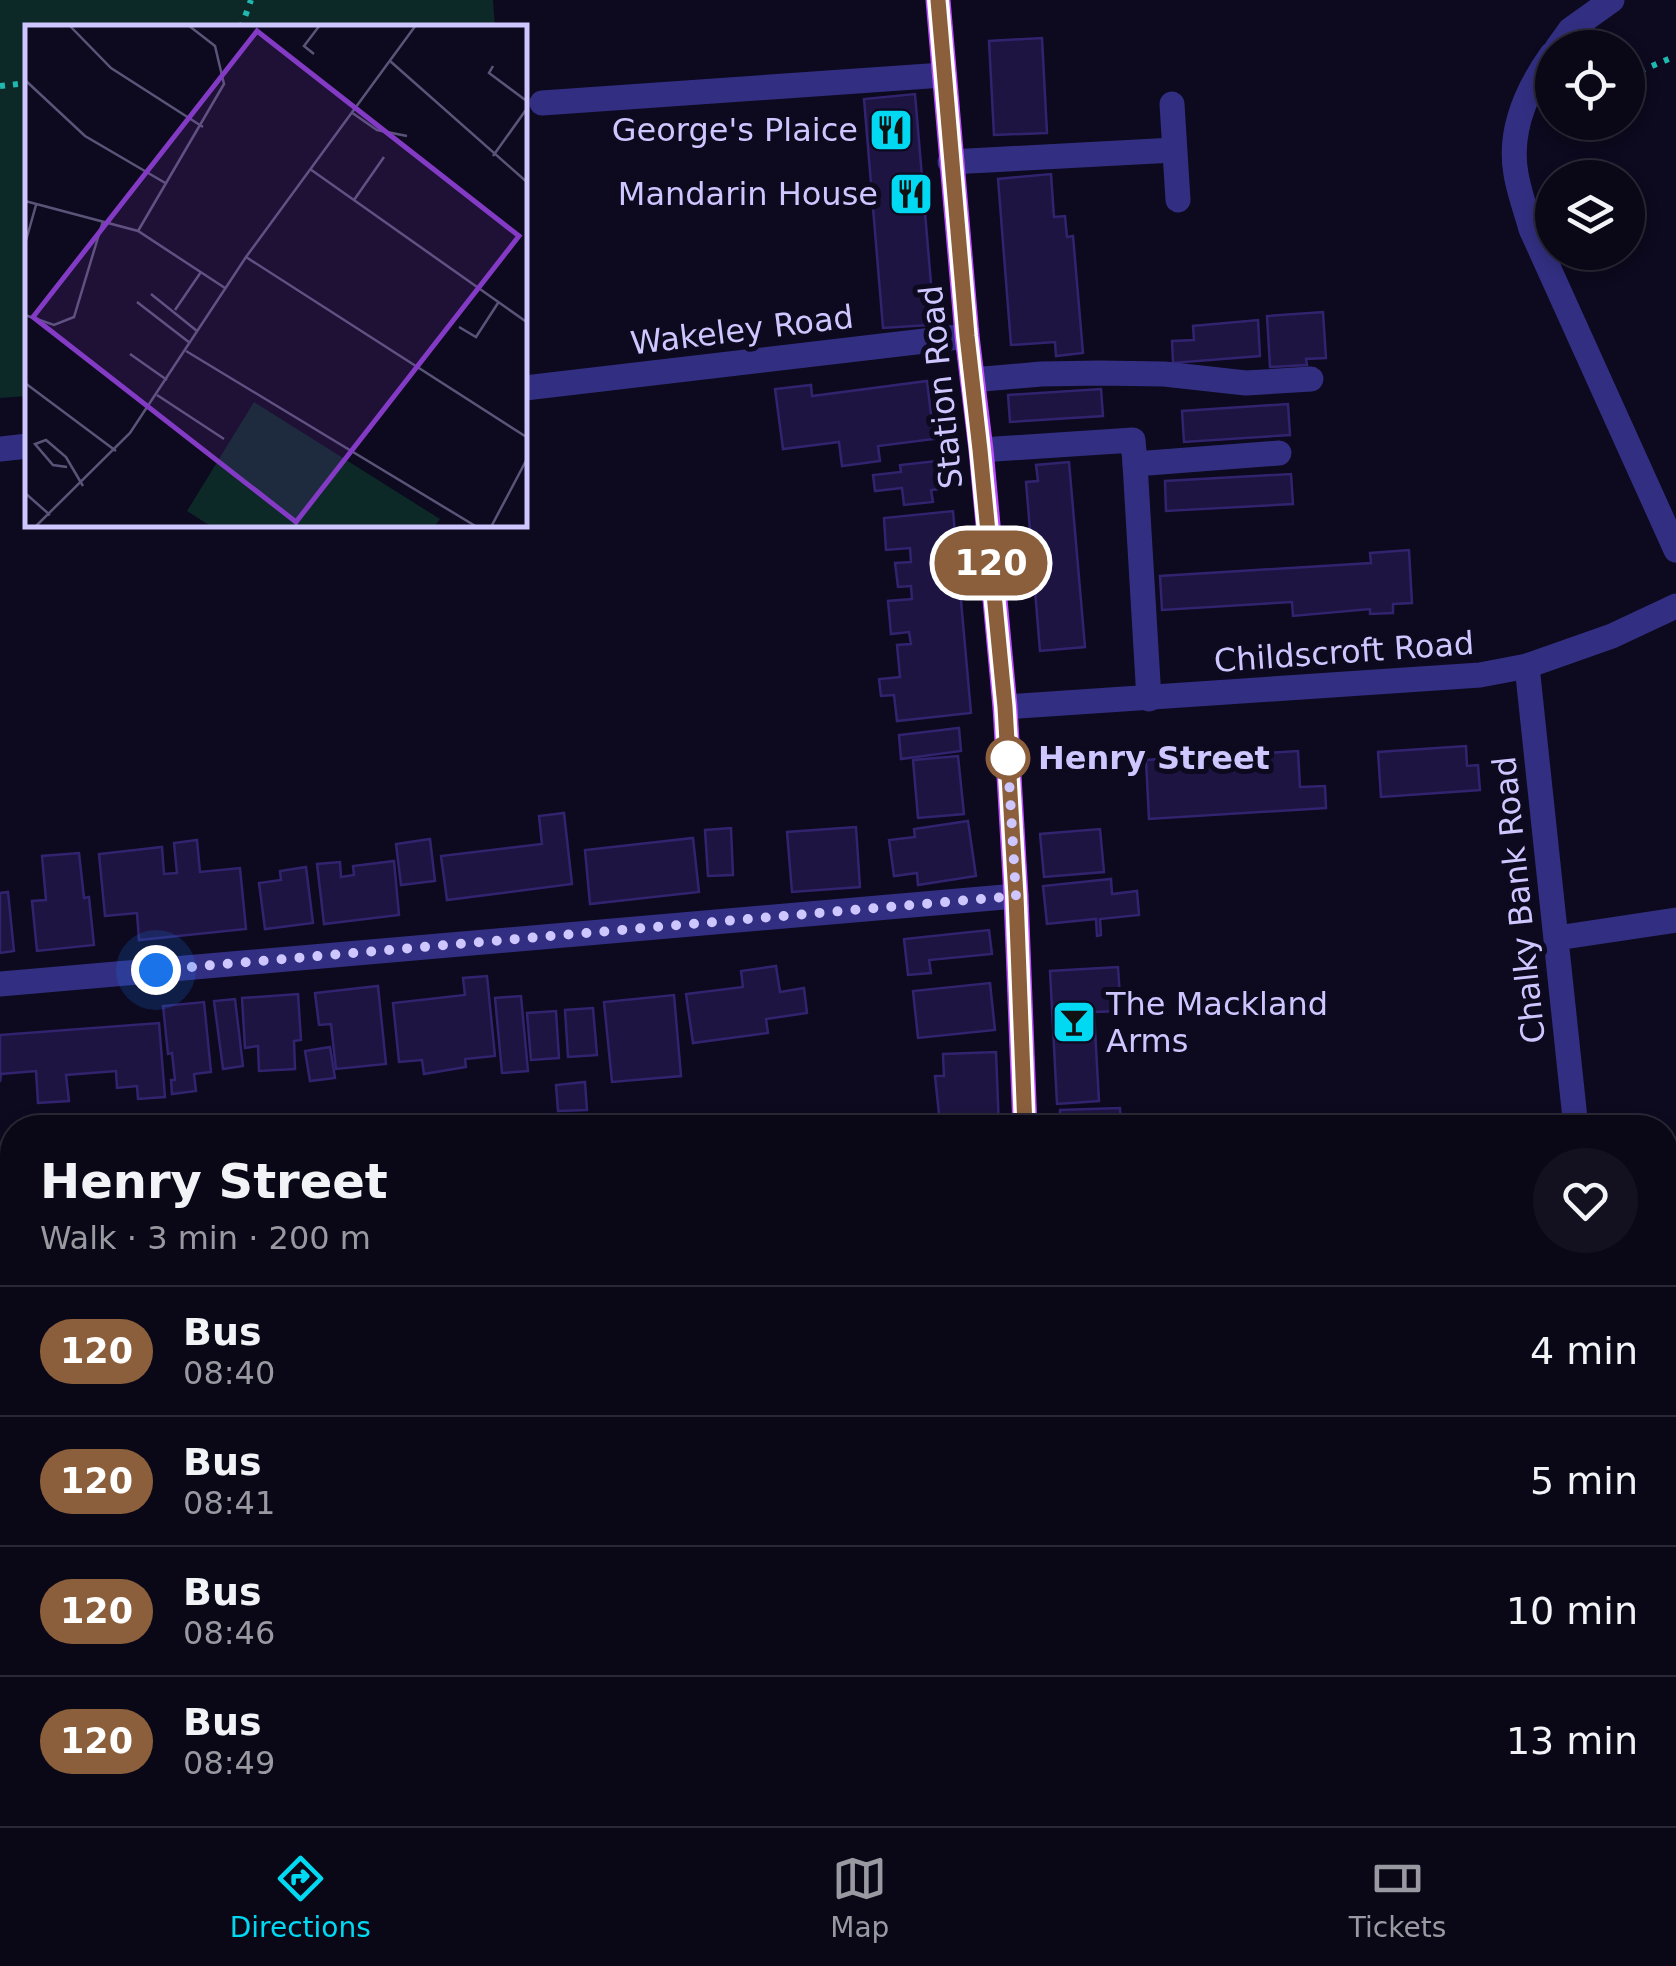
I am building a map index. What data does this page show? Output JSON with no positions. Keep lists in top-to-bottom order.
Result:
{
  "streets": {
    "main road": ["Station Road"],
    "street": ["Wakeley Road", "Childscroft Road", "Chalky Bank Road"]
  },
  "crossings": [
    ["Wakeley Road", "Station Road"],
    ["Station Road", "Childscroft Road"],
    ["Childscroft Road", "Chalky Bank Road"]
  ],
  "places": {
    "restaurant": ["George's Plaice", "Mandarin House"],
    "other": ["Henry Street"],
    "bar": ["The Mackland Arms"]
  },
  "lines": ["bus line 120"],
  "page": {
    "on_map": "120",
    "heading": ["Henry Street", "Walk · 3 min · 200 m"],
    "list": [
      {
        "mark": "120",
        "name": "Bus",
        "note": "08:40",
        "value": "4 min"
      },
      {
        "mark": "120",
        "name": "Bus",
        "note": "08:41",
        "value": "5 min"
      },
      {
        "mark": "120",
        "name": "Bus",
        "note": "08:46",
        "value": "10 min"
      },
      {
        "mark": "120",
        "name": "Bus",
        "note": "08:49",
        "value": "13 min"
      }
    ],
    "tabs": ["Directions", "Map", "Tickets"]
  }
}
